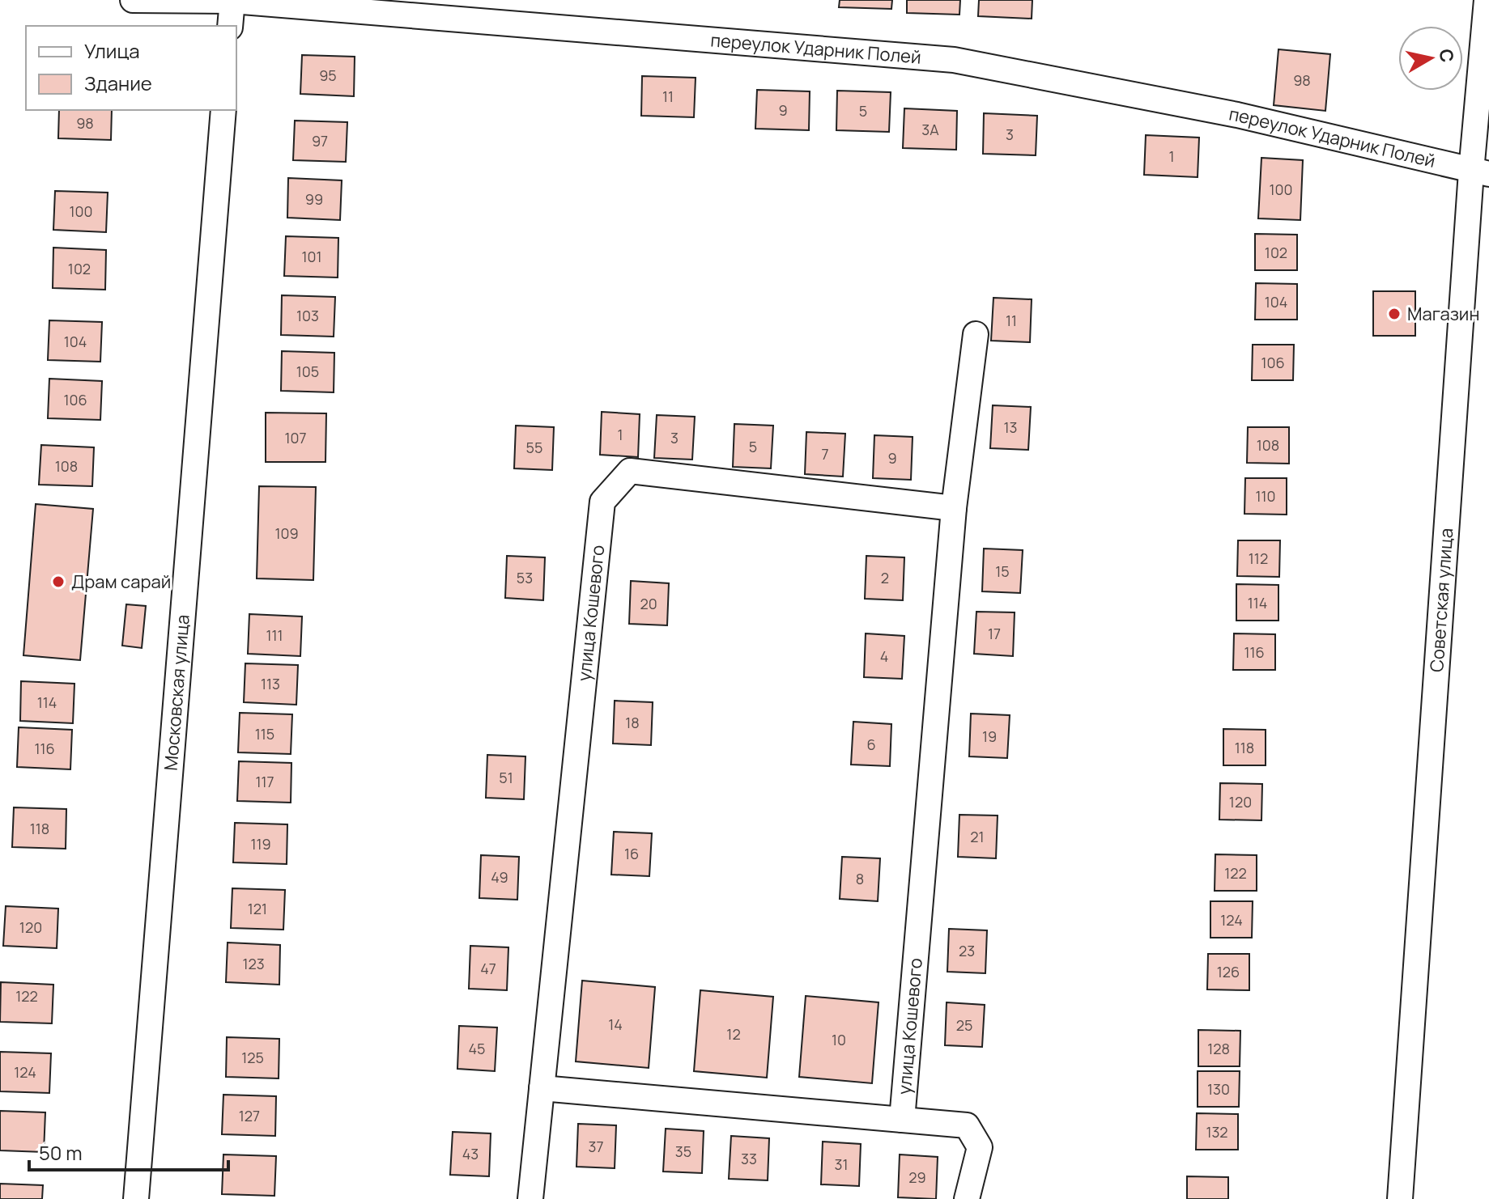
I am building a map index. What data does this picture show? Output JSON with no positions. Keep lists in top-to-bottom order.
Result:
{
  "streets": {
    "street": [
      "переулок Ударник Полей",
      "Советская улица",
      "улица Кошевого",
      "Московская улица"
    ]
  },
  "crossings": [
    ["переулок Ударник Полей", "Советская улица"]
  ],
  "places": ["Магазин", "Драм сарай"],
  "house_numbers": [
    "95",
    "98",
    "11",
    "9",
    "5",
    "98",
    "3А",
    "3",
    "97",
    "1",
    "100",
    "99",
    "100",
    "102",
    "101",
    "102",
    "104",
    "103",
    "11",
    "104",
    "106",
    "105",
    "106",
    "13",
    "1",
    "107",
    "3",
    "108",
    "5",
    "55",
    "7",
    "9",
    "108",
    "110",
    "109",
    "112",
    "15",
    "53",
    "2",
    "114",
    "20",
    "17",
    "111",
    "116",
    "4",
    "113",
    "114",
    "18",
    "115",
    "19",
    "6",
    "118",
    "116",
    "51",
    "117",
    "120",
    "118",
    "21",
    "119",
    "16",
    "122",
    "49",
    "8",
    "121",
    "124",
    "120",
    "23",
    "123",
    "47",
    "126",
    "122",
    "14",
    "25",
    "12",
    "10",
    "45",
    "128",
    "125",
    "124",
    "130",
    "127",
    "132",
    "37",
    "35",
    "43",
    "33",
    "31",
    "29"
  ],
  "legend": ["Улица", "Здание"],
  "scale_bar": "50 m",
  "north": "right"
}
